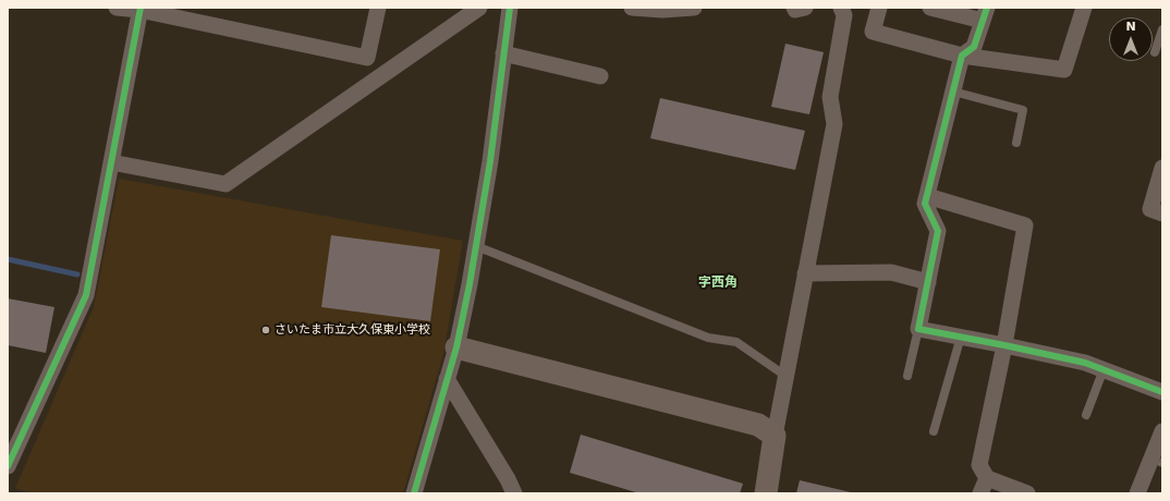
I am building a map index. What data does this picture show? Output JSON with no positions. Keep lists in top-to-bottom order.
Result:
{
  "districts": ["字西角"],
  "places": ["さいたま市立大久保東小学校"],
  "north": "top"
}
